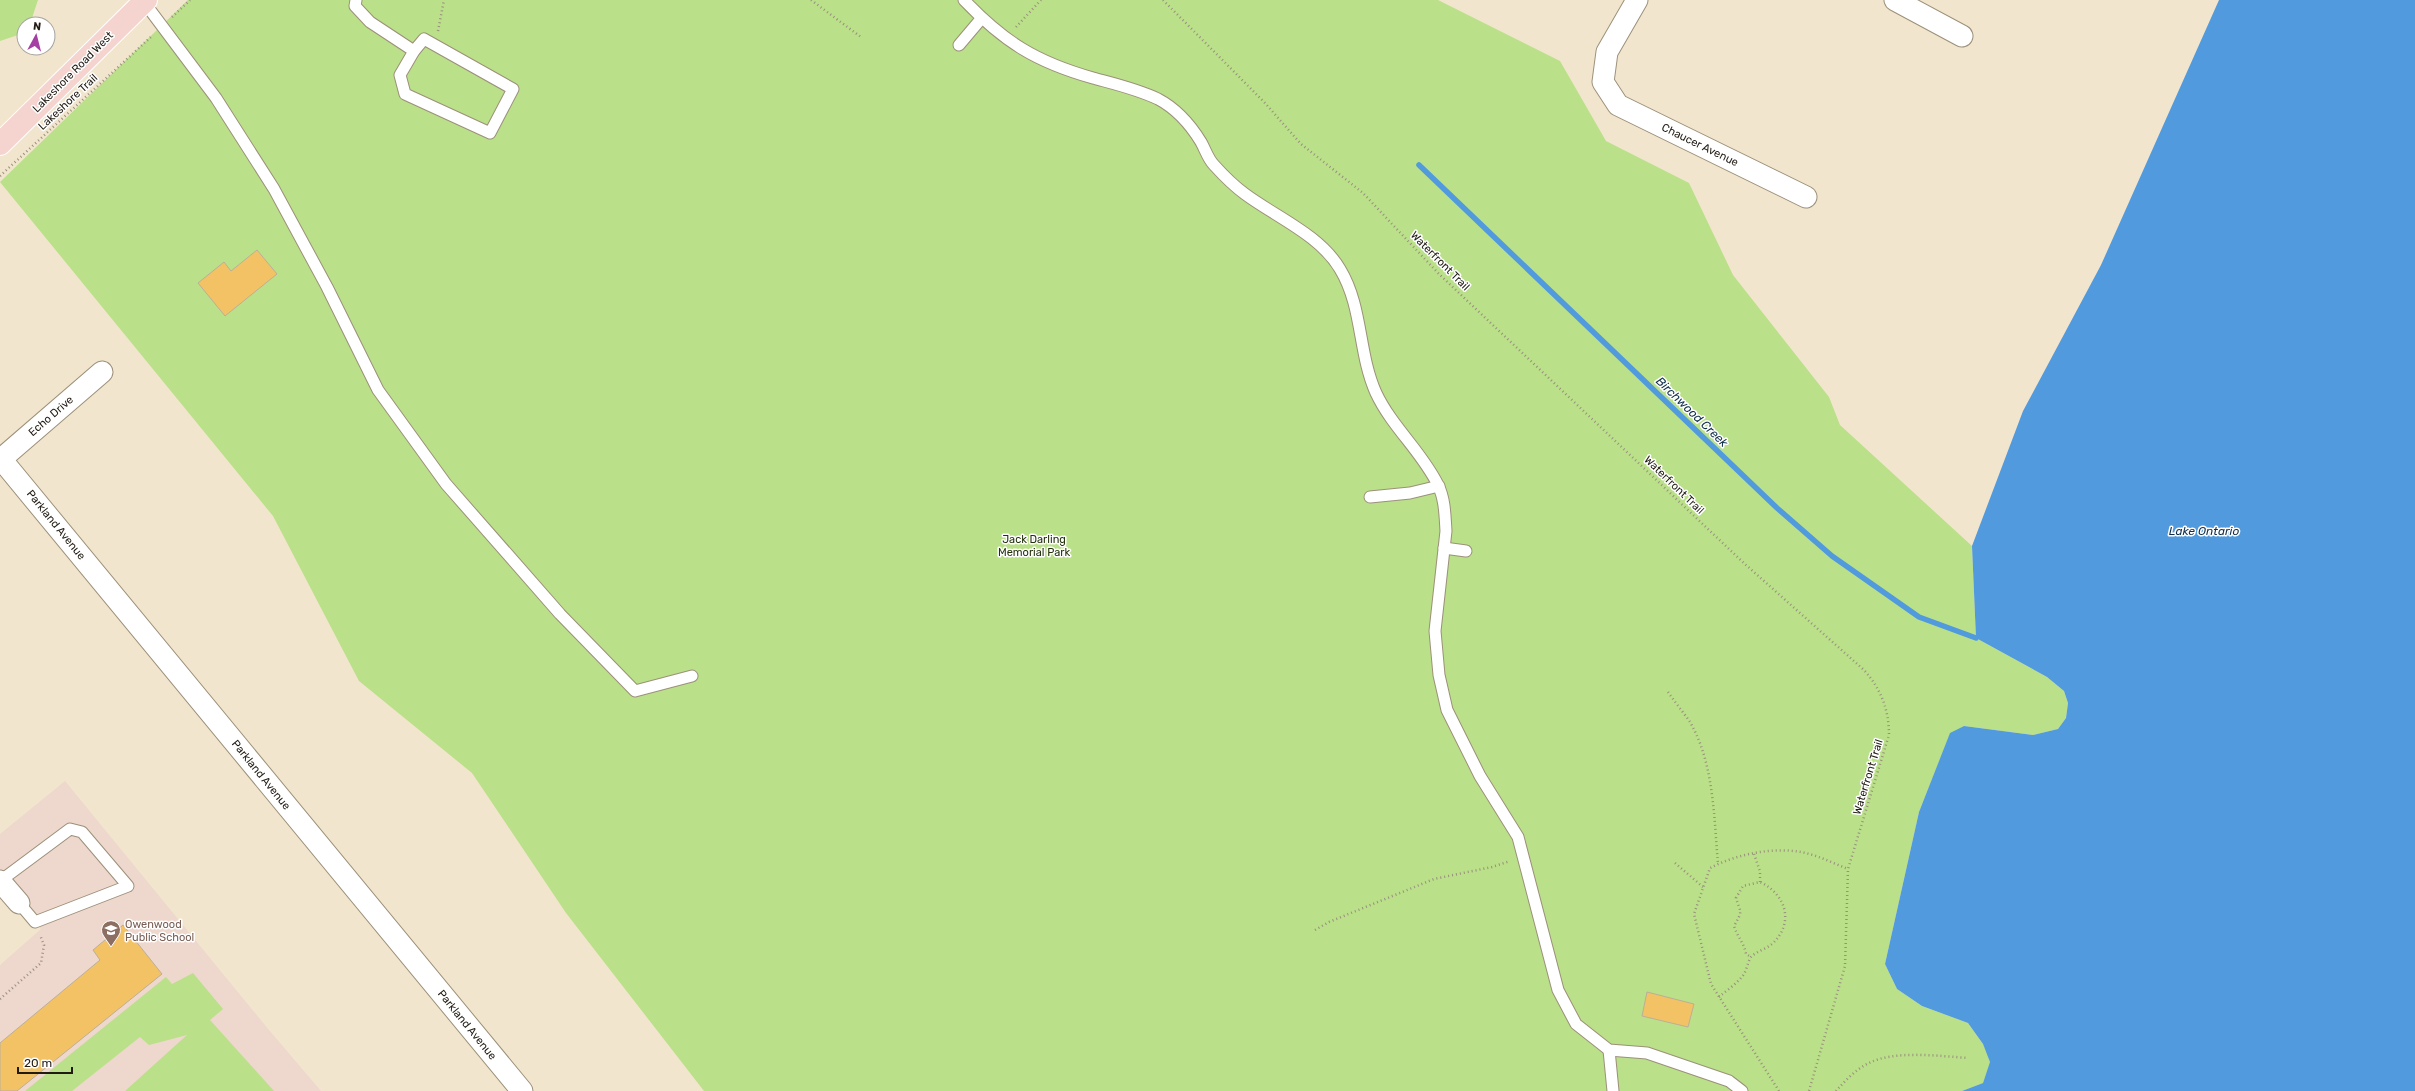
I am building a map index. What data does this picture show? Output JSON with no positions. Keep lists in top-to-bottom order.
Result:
{
  "streets": {
    "main road": ["Lakeshore Road West"],
    "street": ["Chaucer Avenue", "Echo Drive", "Parkland Avenue"],
    "path": ["Lakeshore Trail", "Waterfront Trail"]
  },
  "crossings": [
    ["Echo Drive", "Parkland Avenue"]
  ],
  "water": ["Birchwood Creek", "Lake Ontario"],
  "parks": ["Jack Darling Memorial Park"],
  "places": {
    "school or university": ["Owenwood Public School"]
  },
  "scale_bar": "20 m",
  "north": "top"
}
